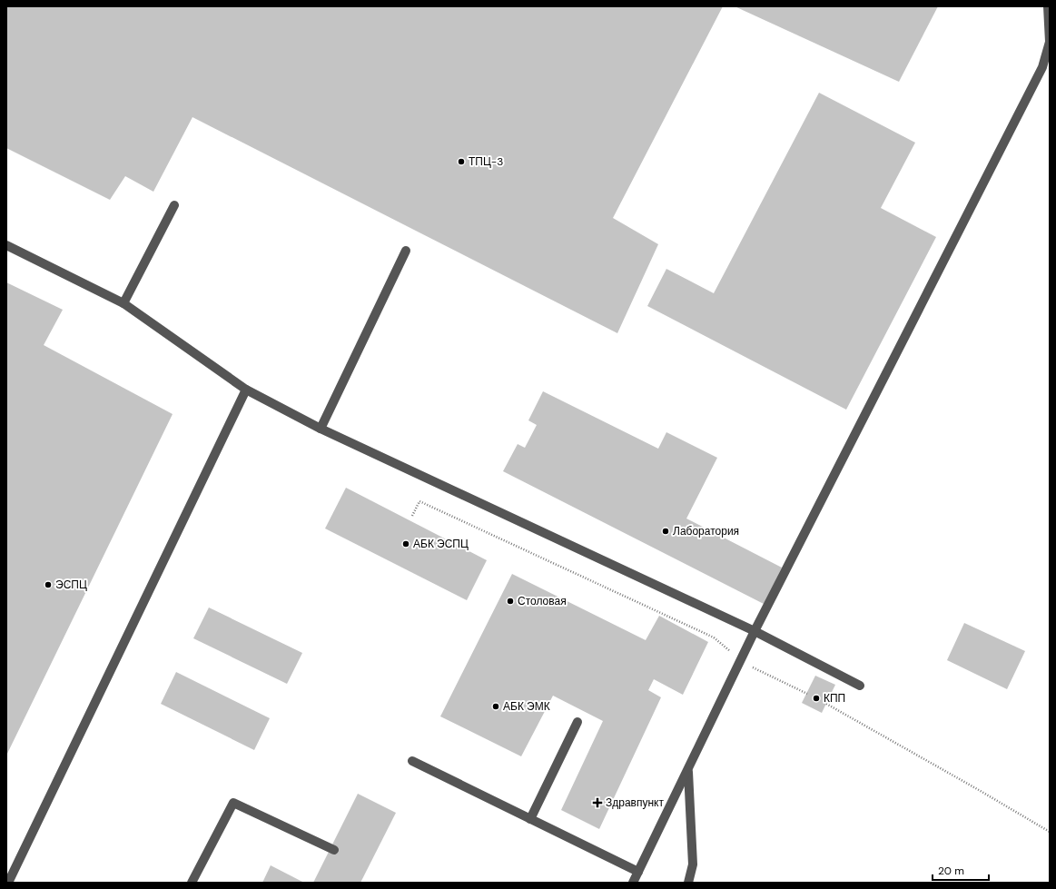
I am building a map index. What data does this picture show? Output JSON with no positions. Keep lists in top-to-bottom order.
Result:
{
  "places": {
    "other": [
      "ТПЦ-3",
      "Лаборатория",
      "АБК ЭСПЦ",
      "ЭСПЦ",
      "Столовая",
      "КПП",
      "АБК ЭМК"
    ],
    "health": ["Здравпункт"]
  },
  "scale_bar": "20 m"
}
